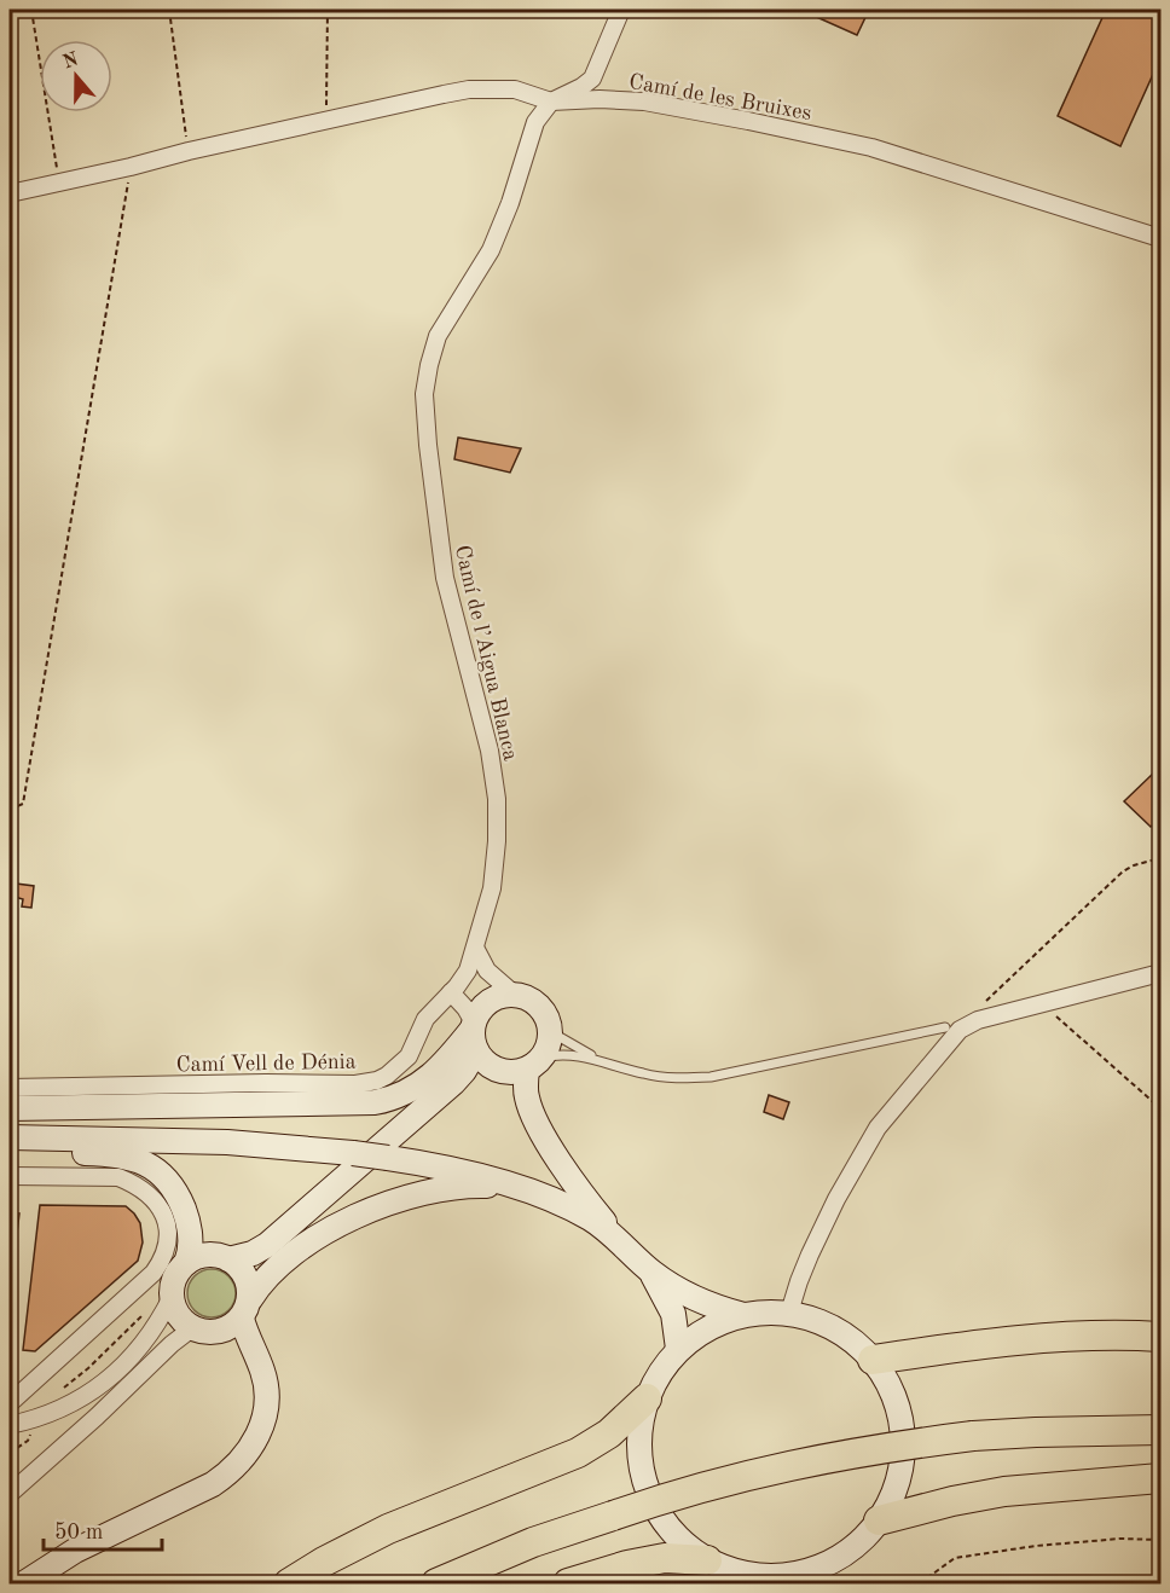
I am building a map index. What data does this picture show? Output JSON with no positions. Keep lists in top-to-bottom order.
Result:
{
  "streets": {
    "street": ["Camí de les Bruixes", "Camí de l’Aigua Blanca", "Camí Vell de Dénia"]
  },
  "crossings": [
    ["Camí de les Bruixes", "Camí de l’Aigua Blanca"],
    ["Camí de l’Aigua Blanca", "Camí Vell de Dénia"]
  ],
  "scale_bar": "50 m",
  "north": "top"
}
